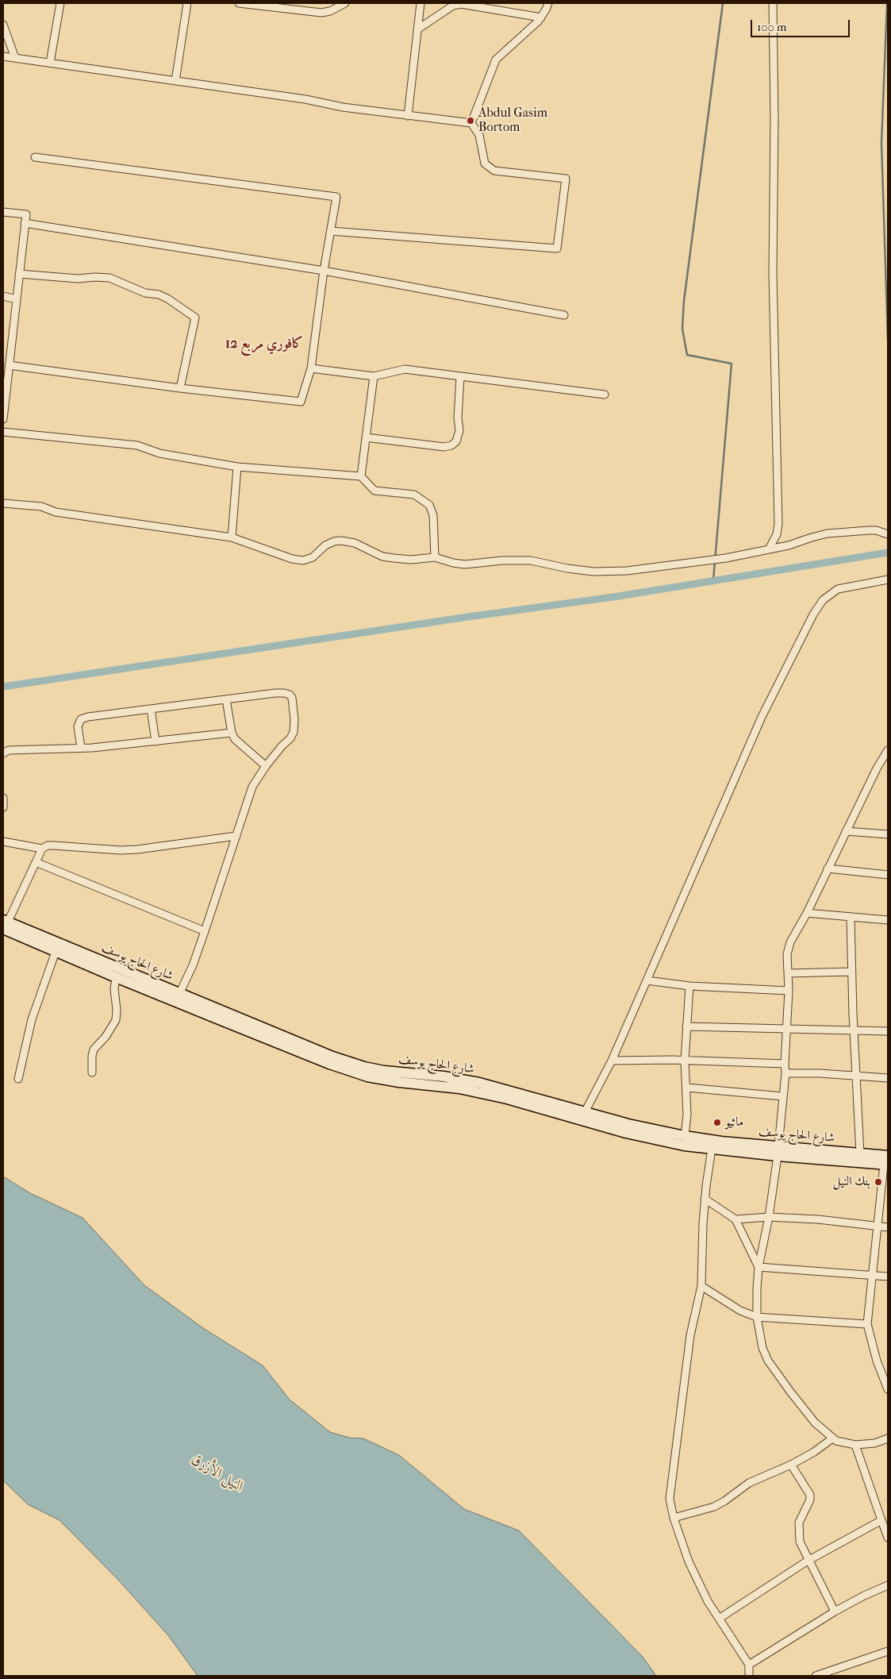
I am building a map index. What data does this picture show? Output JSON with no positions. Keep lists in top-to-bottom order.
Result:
{
  "streets": {
    "main road": ["شارع الحاج يوسف"]
  },
  "districts": ["كافوري مربع 12"],
  "water": ["النيل الأزرق"],
  "places": ["Abdul Gasim Bortom", "ماثيو", "بنك النيل"],
  "scale_bar": "100 m"
}
